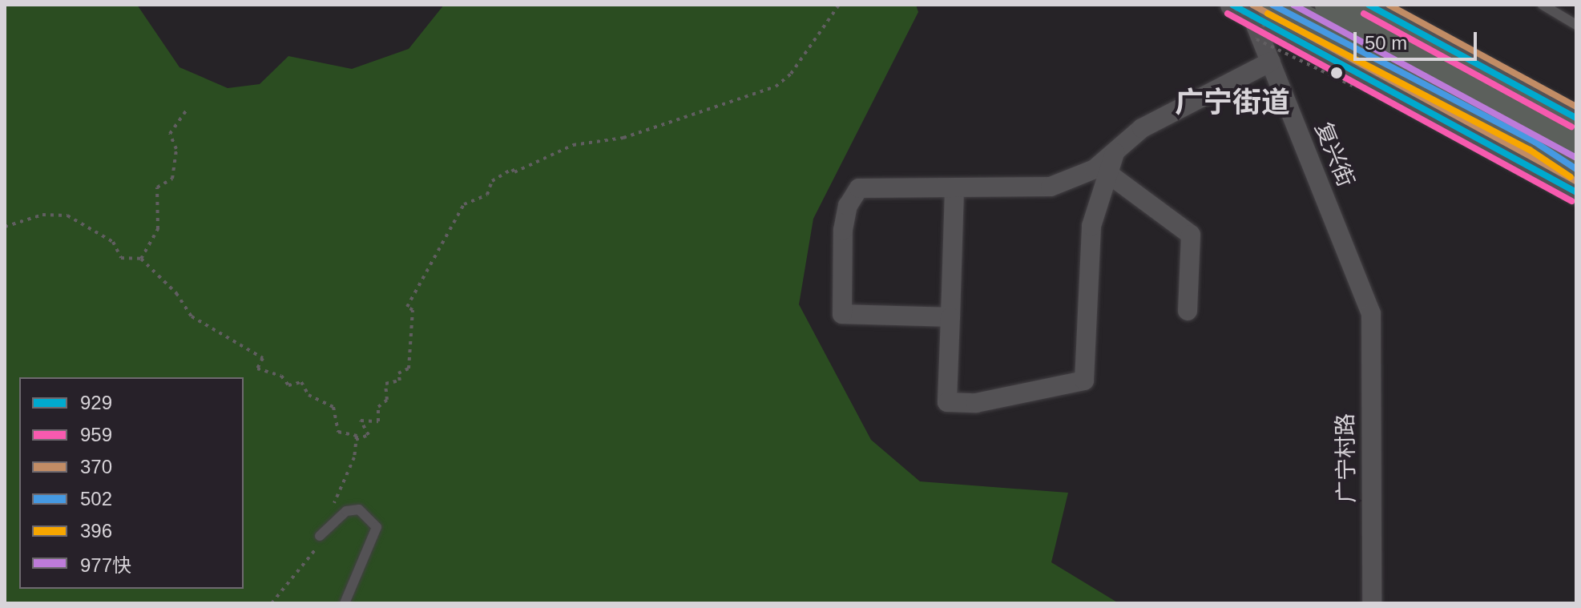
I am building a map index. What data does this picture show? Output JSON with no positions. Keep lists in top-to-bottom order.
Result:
{
  "streets": {
    "street": ["复兴街", "广宁村路"]
  },
  "crossings": [
    ["复兴街", "广宁村路"]
  ],
  "districts": ["广宁街道"],
  "lines": [
    "transit line 929",
    "transit line 370",
    "transit line 502",
    "transit line 977快",
    "transit line 959",
    "transit line 396"
  ],
  "legend": [
    "929",
    "959",
    "370",
    "502",
    "396",
    "977快"
  ],
  "scale_bar": "50 m"
}
